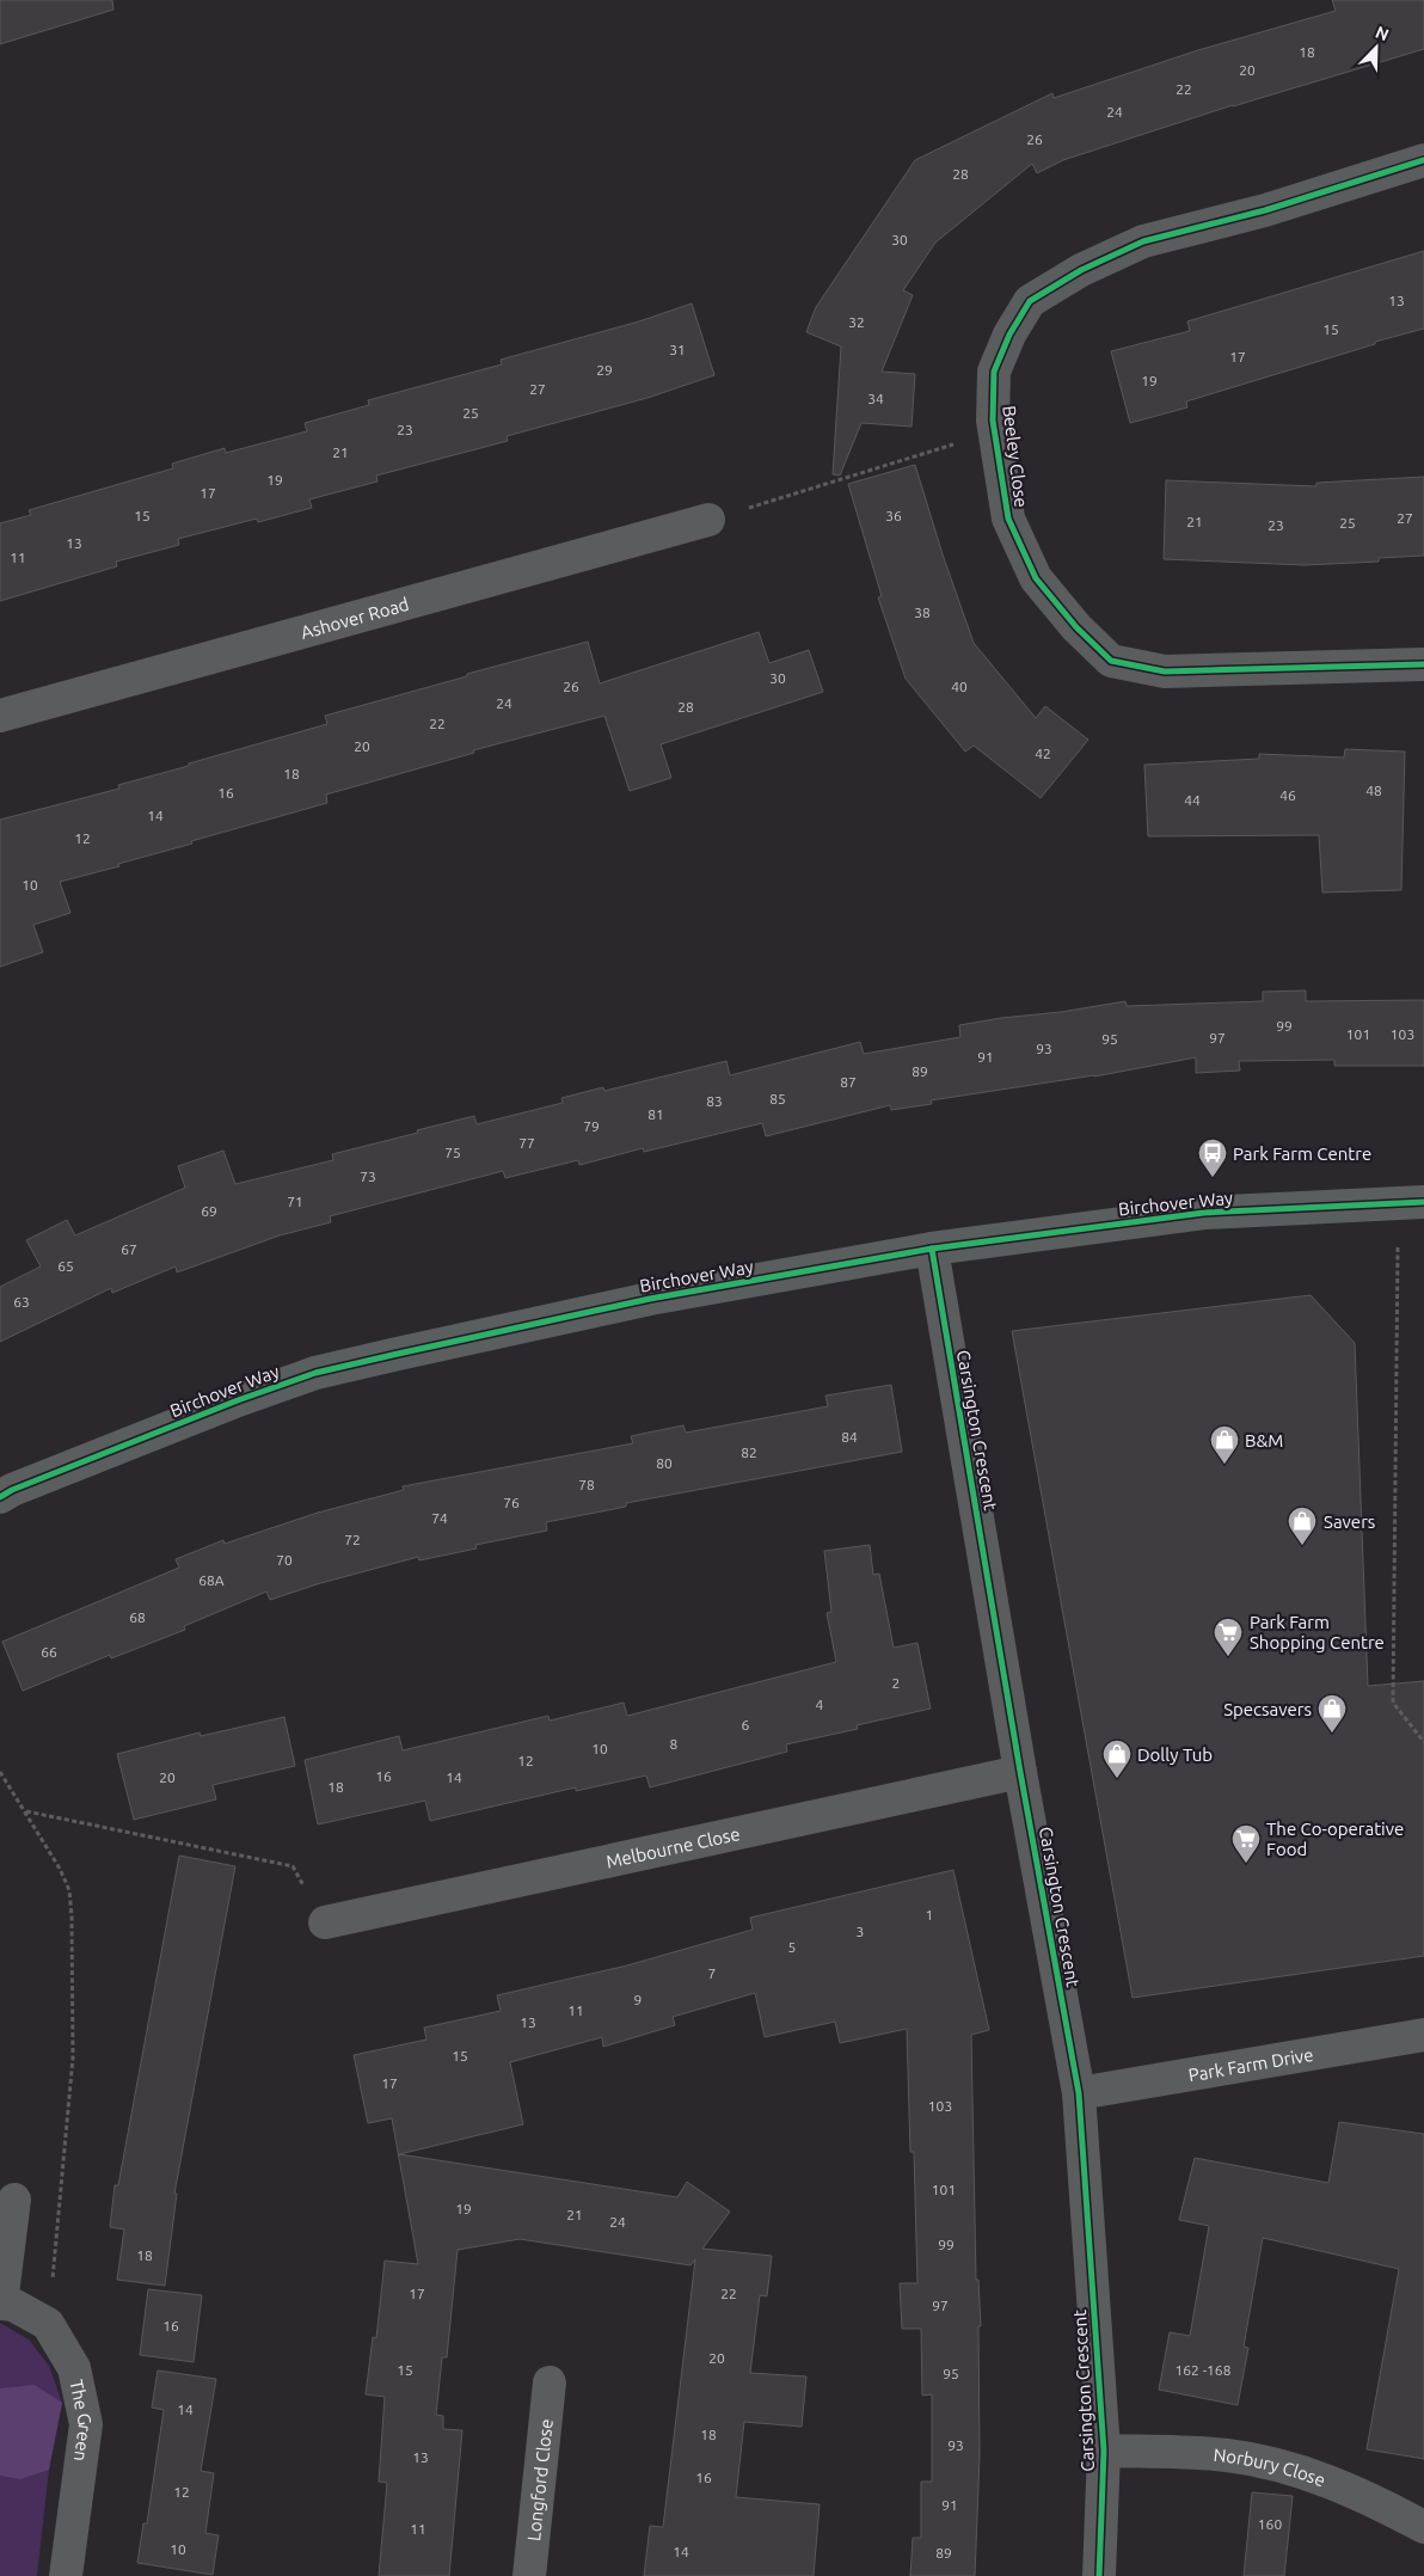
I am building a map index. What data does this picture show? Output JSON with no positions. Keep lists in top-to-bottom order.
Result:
{
  "streets": {
    "street": [
      "Beeley Close",
      "Ashover Road",
      "Birchover Way",
      "Carsington Crescent",
      "Melbourne Close",
      "Park Farm Drive",
      "The Green",
      "Norbury Close",
      "Longford Close"
    ]
  },
  "crossings": [
    ["Birchover Way", "Carsington Crescent"],
    ["Carsington Crescent", "Melbourne Close"],
    ["Carsington Crescent", "Park Farm Drive"],
    ["Carsington Crescent", "Norbury Close"]
  ],
  "places": {
    "bus stop": ["Park Farm Centre"],
    "shop": [
      "B&M",
      "Savers",
      "Specsavers",
      "Dolly Tub"
    ],
    "supermarket": ["Park Farm Shopping Centre", "The Co-operative Food"]
  },
  "house_numbers": [
    "18",
    "20",
    "22",
    "24",
    "26",
    "28",
    "30",
    "13",
    "32",
    "15",
    "31",
    "17",
    "29",
    "19",
    "27",
    "34",
    "25",
    "23",
    "21",
    "19",
    "17",
    "15",
    "36",
    "27",
    "21",
    "25",
    "23",
    "13",
    "11",
    "38",
    "30",
    "26",
    "40",
    "24",
    "28",
    "22",
    "20",
    "42",
    "18",
    "48",
    "16",
    "46",
    "44",
    "14",
    "12",
    "10",
    "99",
    "101",
    "103",
    "97",
    "95",
    "93",
    "91",
    "89",
    "87",
    "85",
    "83",
    "81",
    "79",
    "77",
    "75",
    "73",
    "71",
    "69",
    "67",
    "65",
    "63",
    "84",
    "82",
    "80",
    "78",
    "76",
    "74",
    "72",
    "70",
    "68A",
    "68",
    "66",
    "2",
    "4",
    "6",
    "8",
    "10",
    "12",
    "16",
    "20",
    "14",
    "18",
    "1",
    "3",
    "5",
    "7",
    "9",
    "11",
    "13",
    "15",
    "17",
    "103",
    "101",
    "19",
    "21",
    "24",
    "99",
    "18",
    "17",
    "22",
    "97",
    "16",
    "20",
    "15",
    "162 -168",
    "95",
    "14",
    "18",
    "93",
    "13",
    "16",
    "12",
    "91",
    "160",
    "11",
    "10",
    "14",
    "89"
  ],
  "north": "top right"
}
